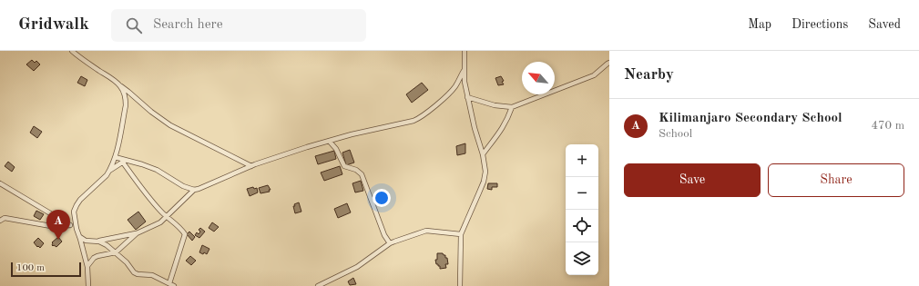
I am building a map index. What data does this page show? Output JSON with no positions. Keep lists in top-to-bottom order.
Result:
{
  "scale_bar": "100 m",
  "north": "top left",
  "page": {
    "header": "Gridwalk",
    "search": "Search here",
    "nav": ["Map", "Directions", "Saved"],
    "heading": "Nearby",
    "list": [
      {
        "mark": "A",
        "name": "Kilimanjaro Secondary School",
        "note": "School",
        "value": "470 m"
      }
    ],
    "map_buttons": ["+", "−"],
    "buttons": ["Save", "Share"],
    "pins": "A",
    "scale": "100 m"
  }
}
